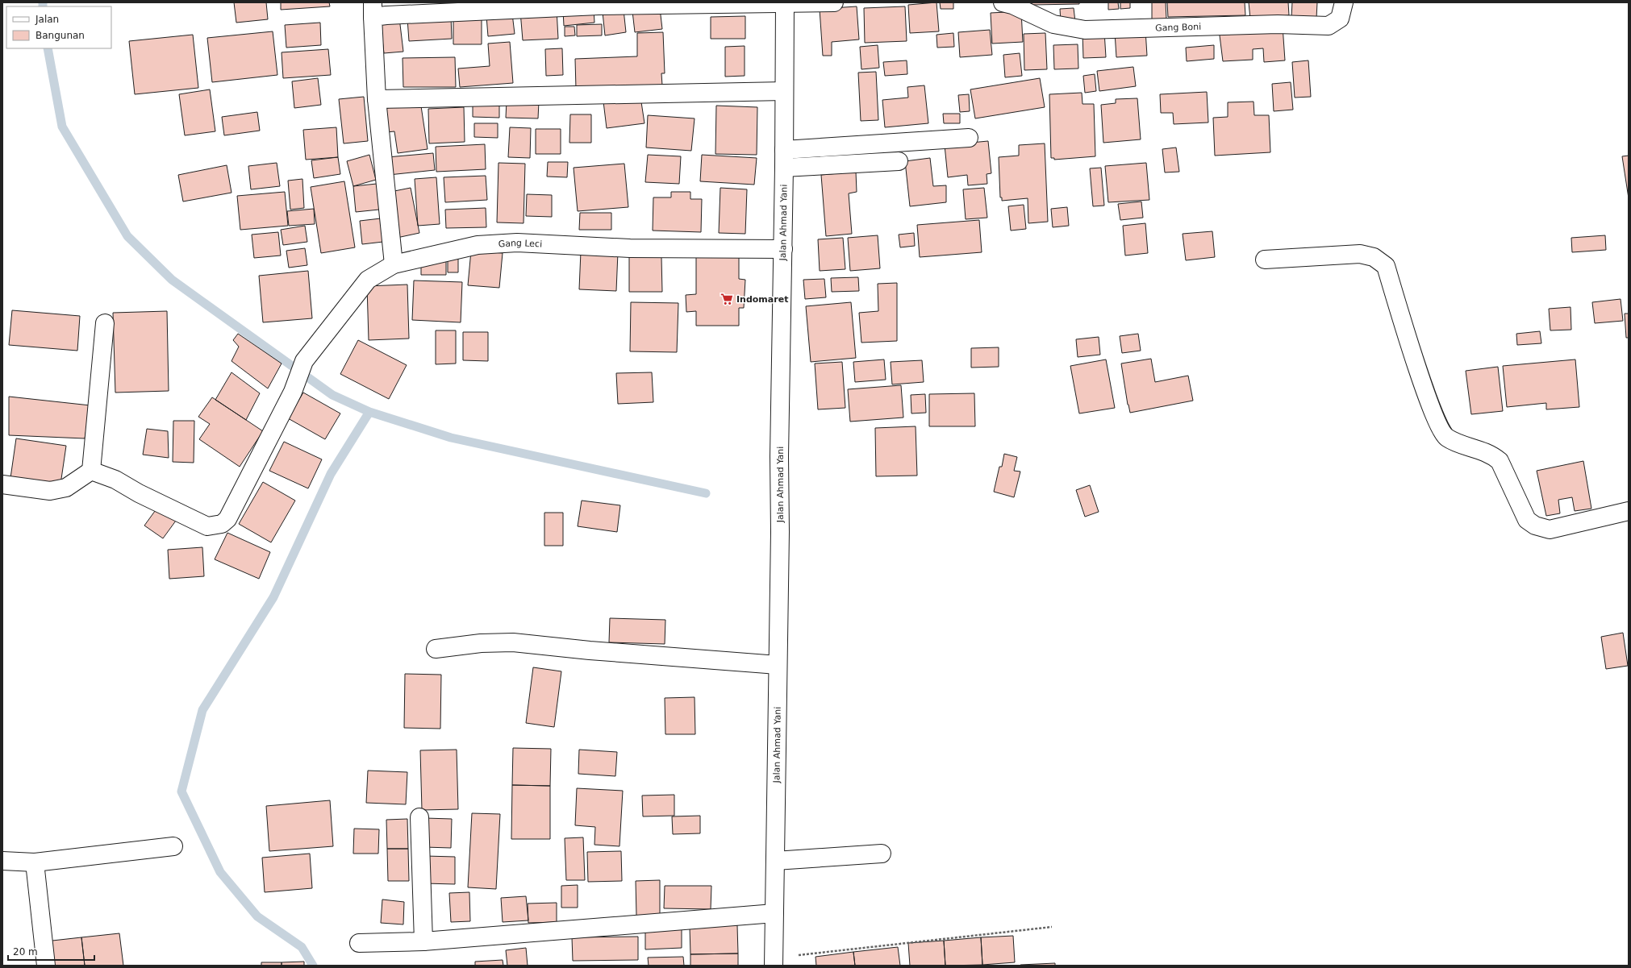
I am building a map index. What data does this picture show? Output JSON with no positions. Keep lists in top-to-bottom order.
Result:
{
  "streets": {
    "street": ["Gang Boni", "Jalan Ahmad Yani", "Gang Leci"]
  },
  "crossings": [
    ["Jalan Ahmad Yani", "Gang Leci"]
  ],
  "places": {
    "supermarket": ["Indomaret"]
  },
  "legend": ["Jalan", "Bangunan"],
  "scale_bar": "20 m"
}
